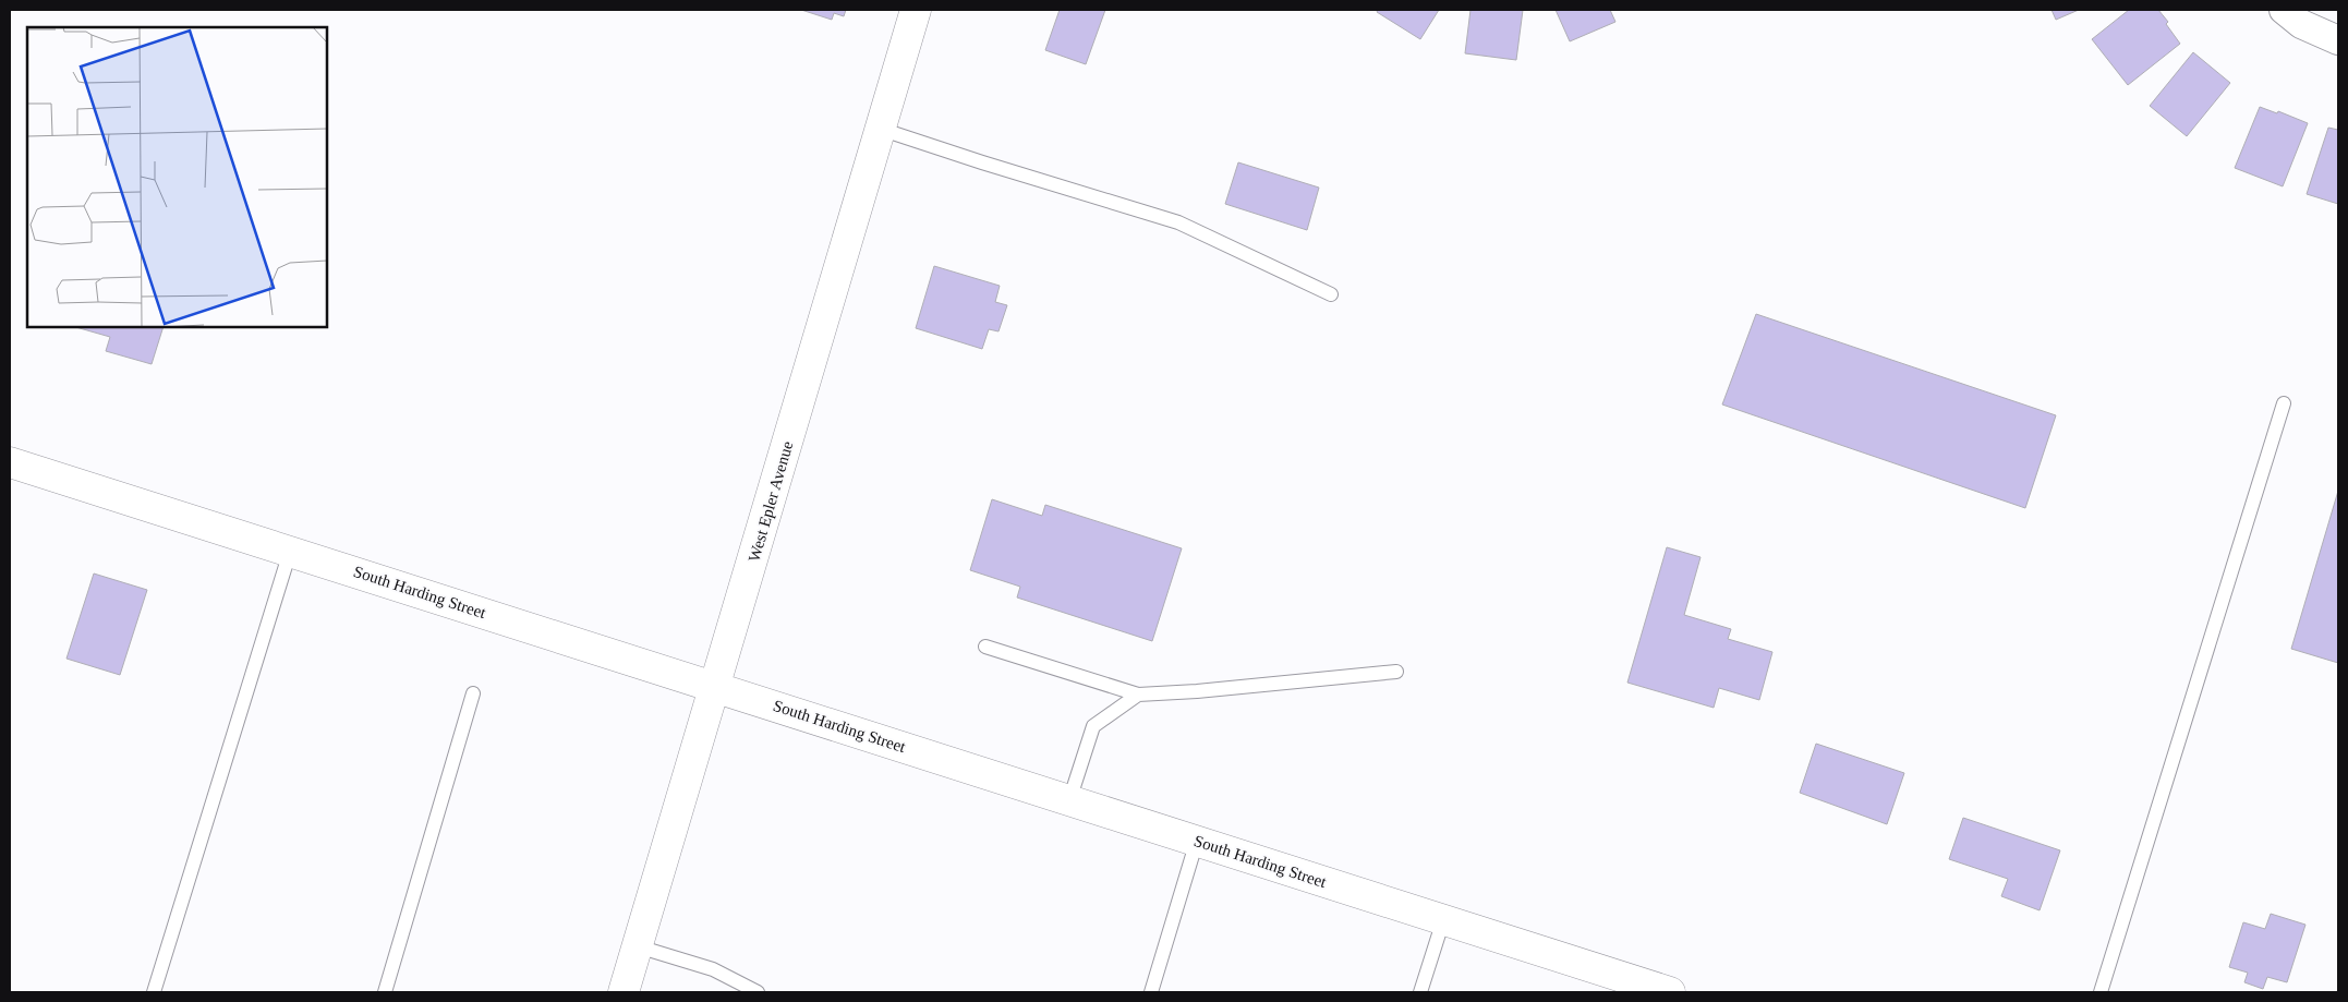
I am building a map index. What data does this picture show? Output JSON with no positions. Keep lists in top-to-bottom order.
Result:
{
  "streets": {
    "street": ["West Epler Avenue", "South Harding Street"]
  },
  "crossings": [
    ["West Epler Avenue", "South Harding Street"]
  ]
}
